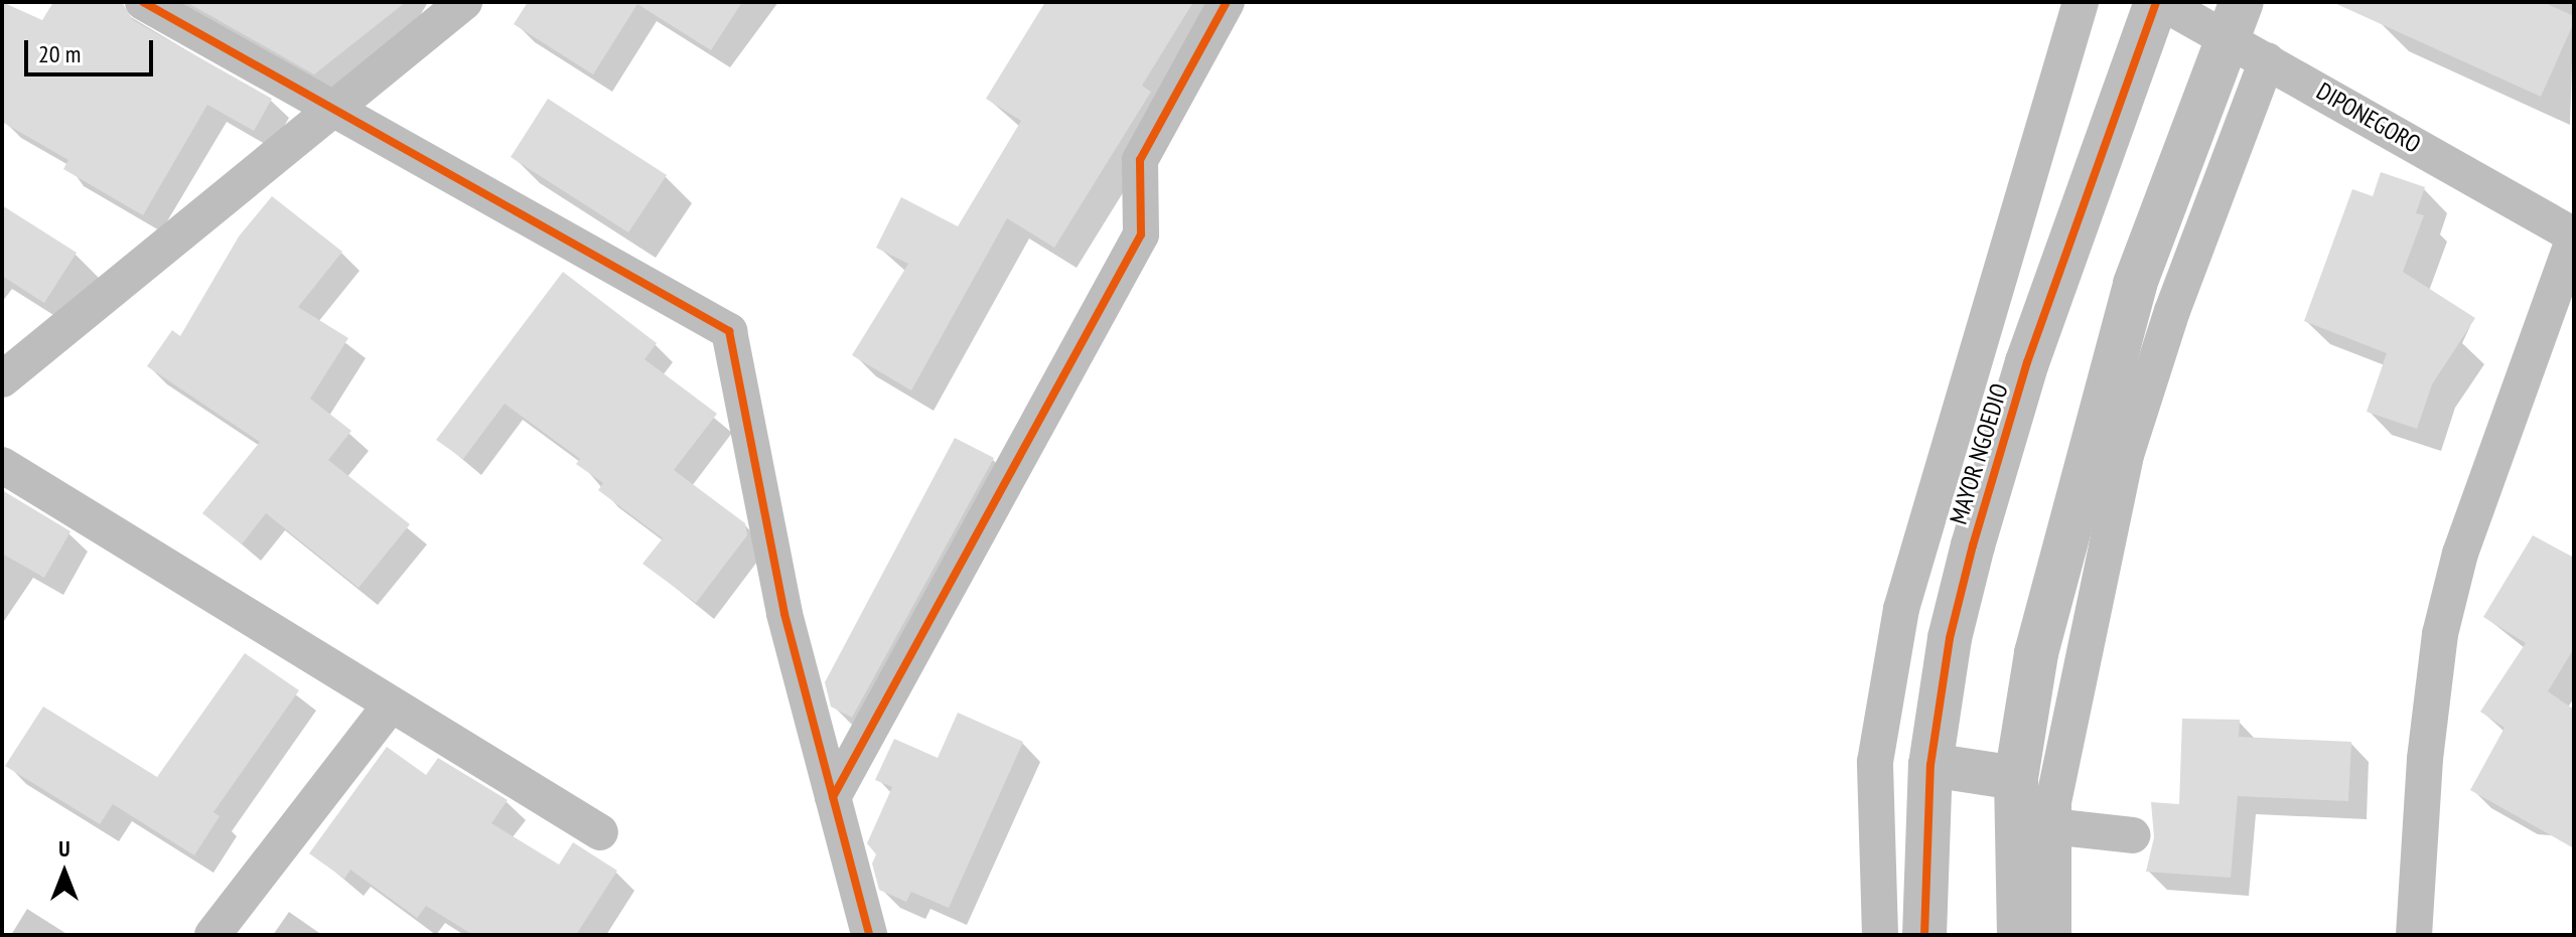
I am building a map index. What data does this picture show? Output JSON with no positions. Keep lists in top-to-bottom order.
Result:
{
  "streets": {
    "street": ["DIPONEGORO", "MAYOR NGOEDIO"]
  },
  "crossings": [
    ["DIPONEGORO", "MAYOR NGOEDIO"]
  ],
  "scale_bar": "20 m",
  "north": "top"
}
